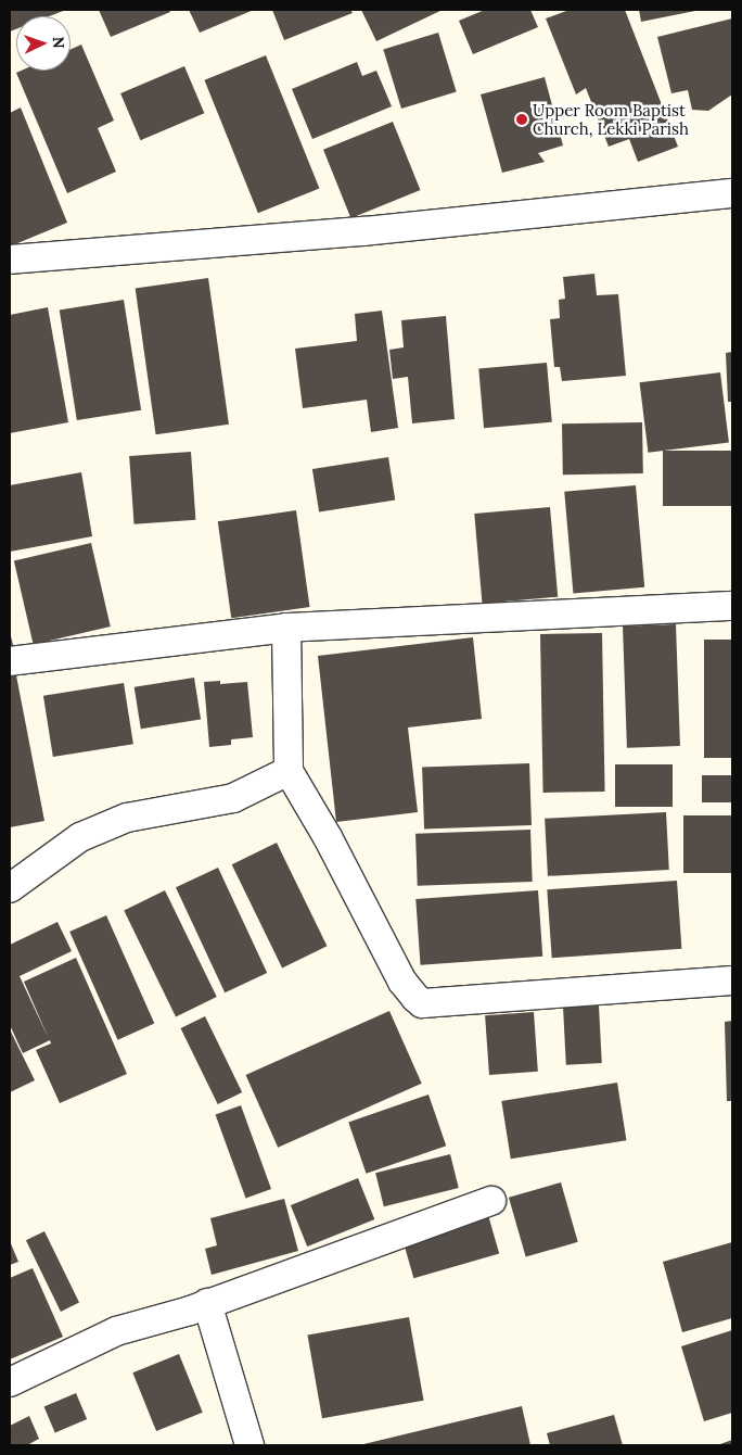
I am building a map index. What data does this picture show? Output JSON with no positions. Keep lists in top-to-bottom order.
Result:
{
  "places": ["Upper Room Baptist Church, Lekki Parish"],
  "north": "right"
}
